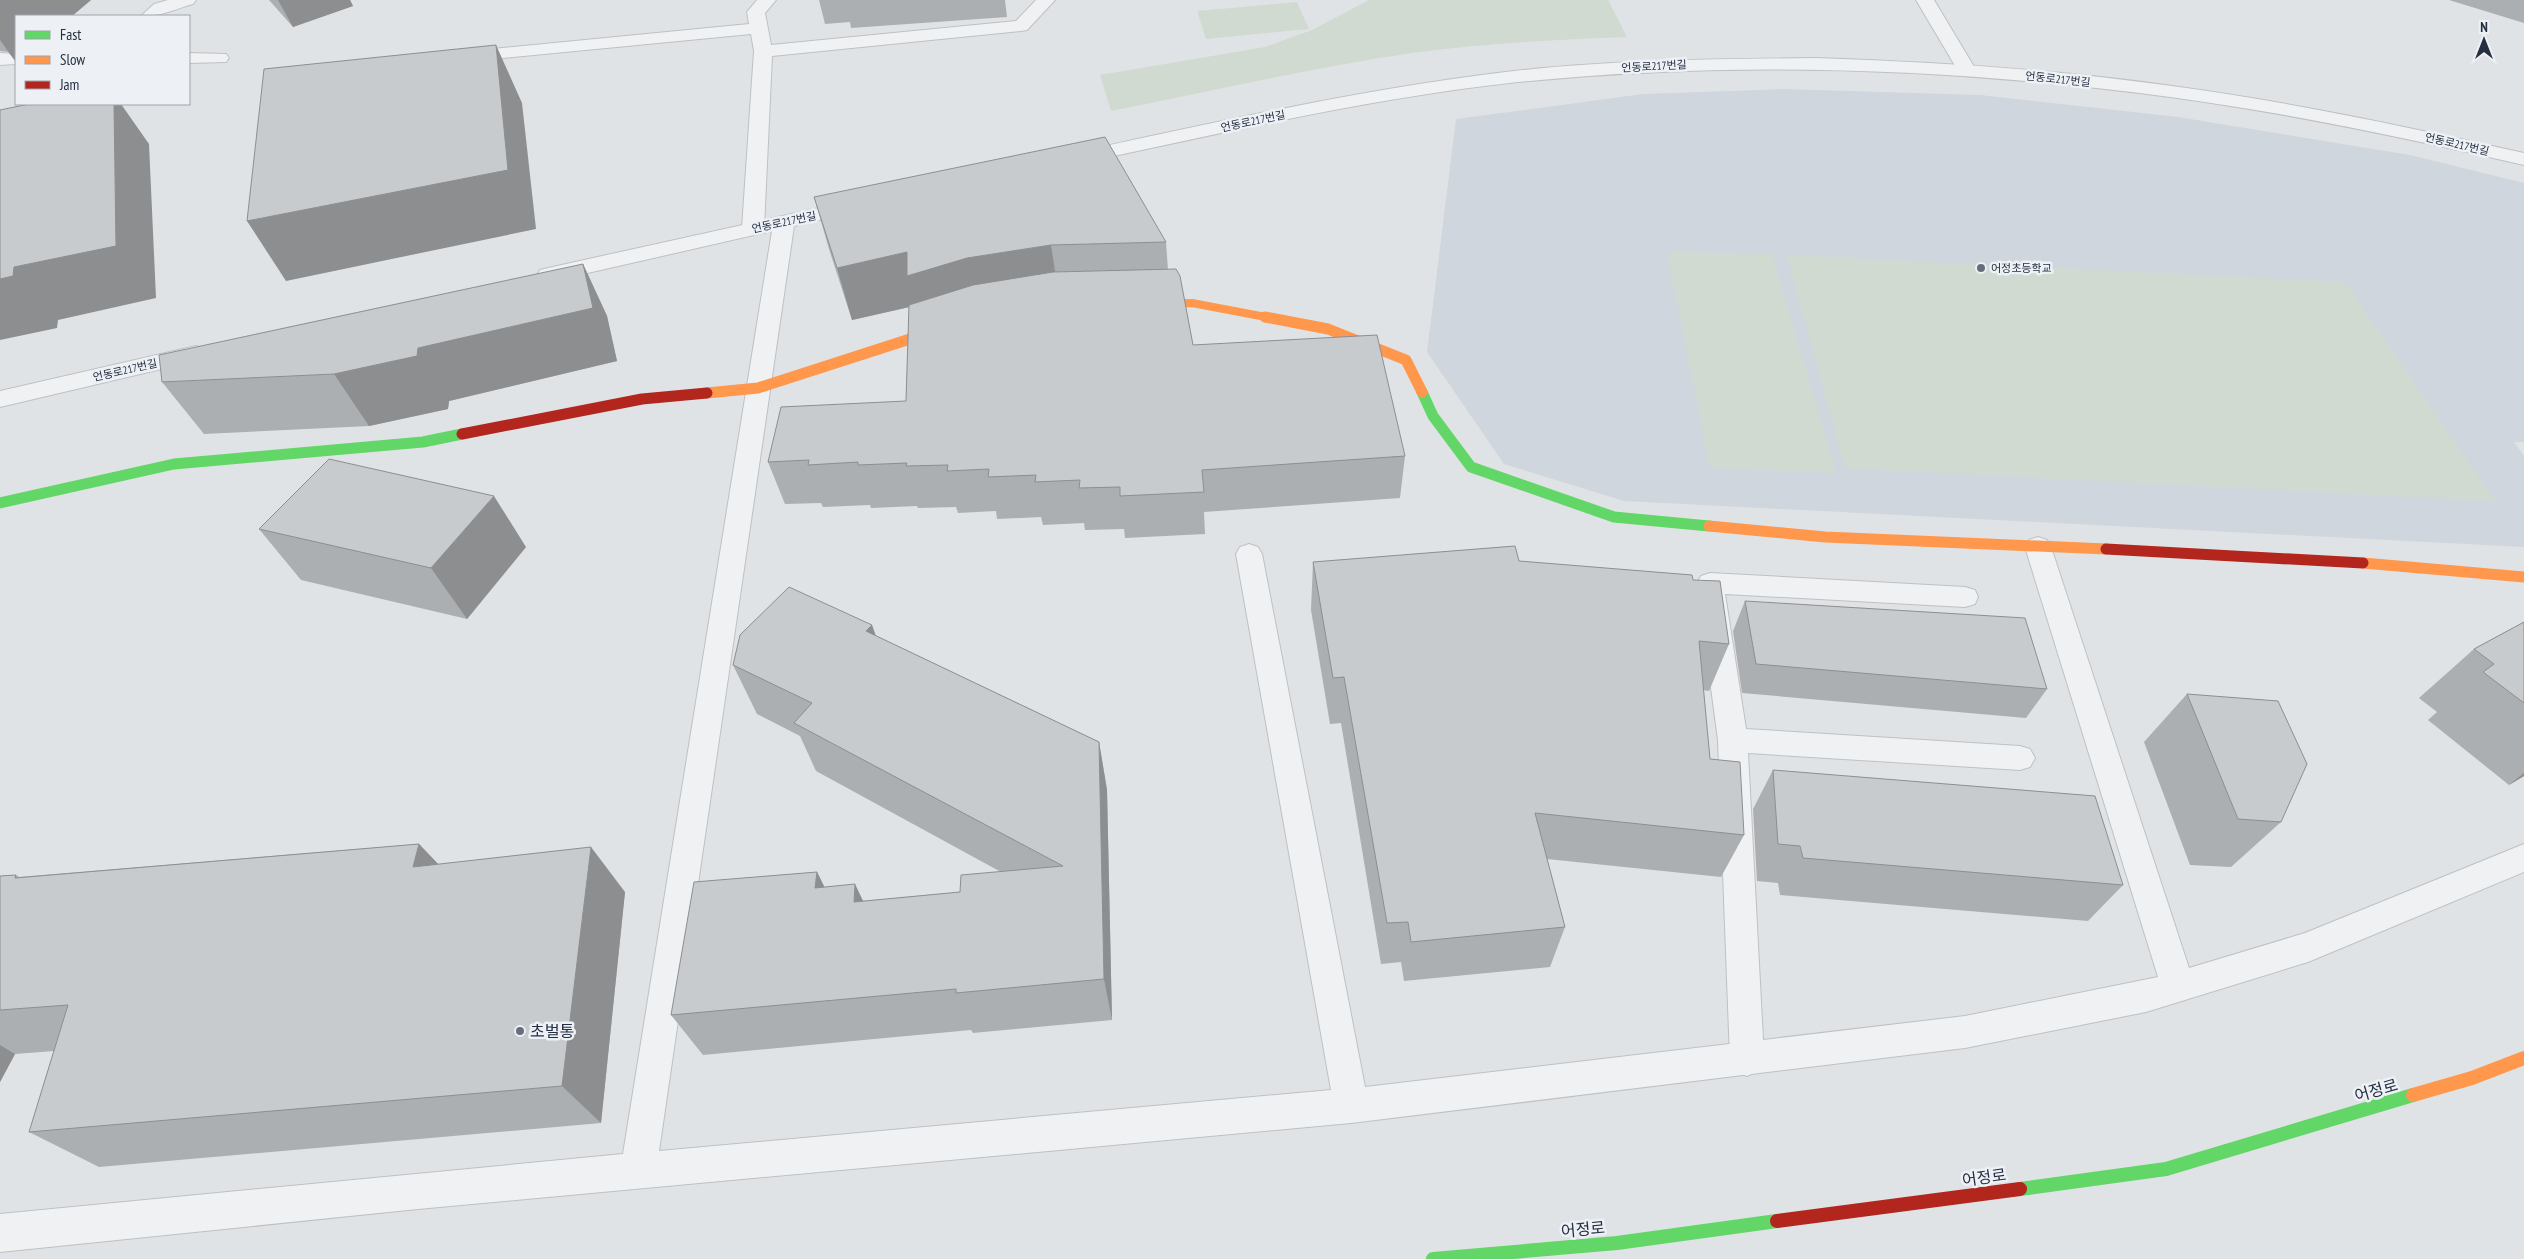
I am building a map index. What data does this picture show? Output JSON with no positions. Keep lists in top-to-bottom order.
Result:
{
  "streets": {
    "street": ["언동로217번길", "어정로"]
  },
  "places": ["어정초등학교", "초벌통"],
  "legend": ["Fast", "Slow", "Jam"],
  "north": "top"
}
